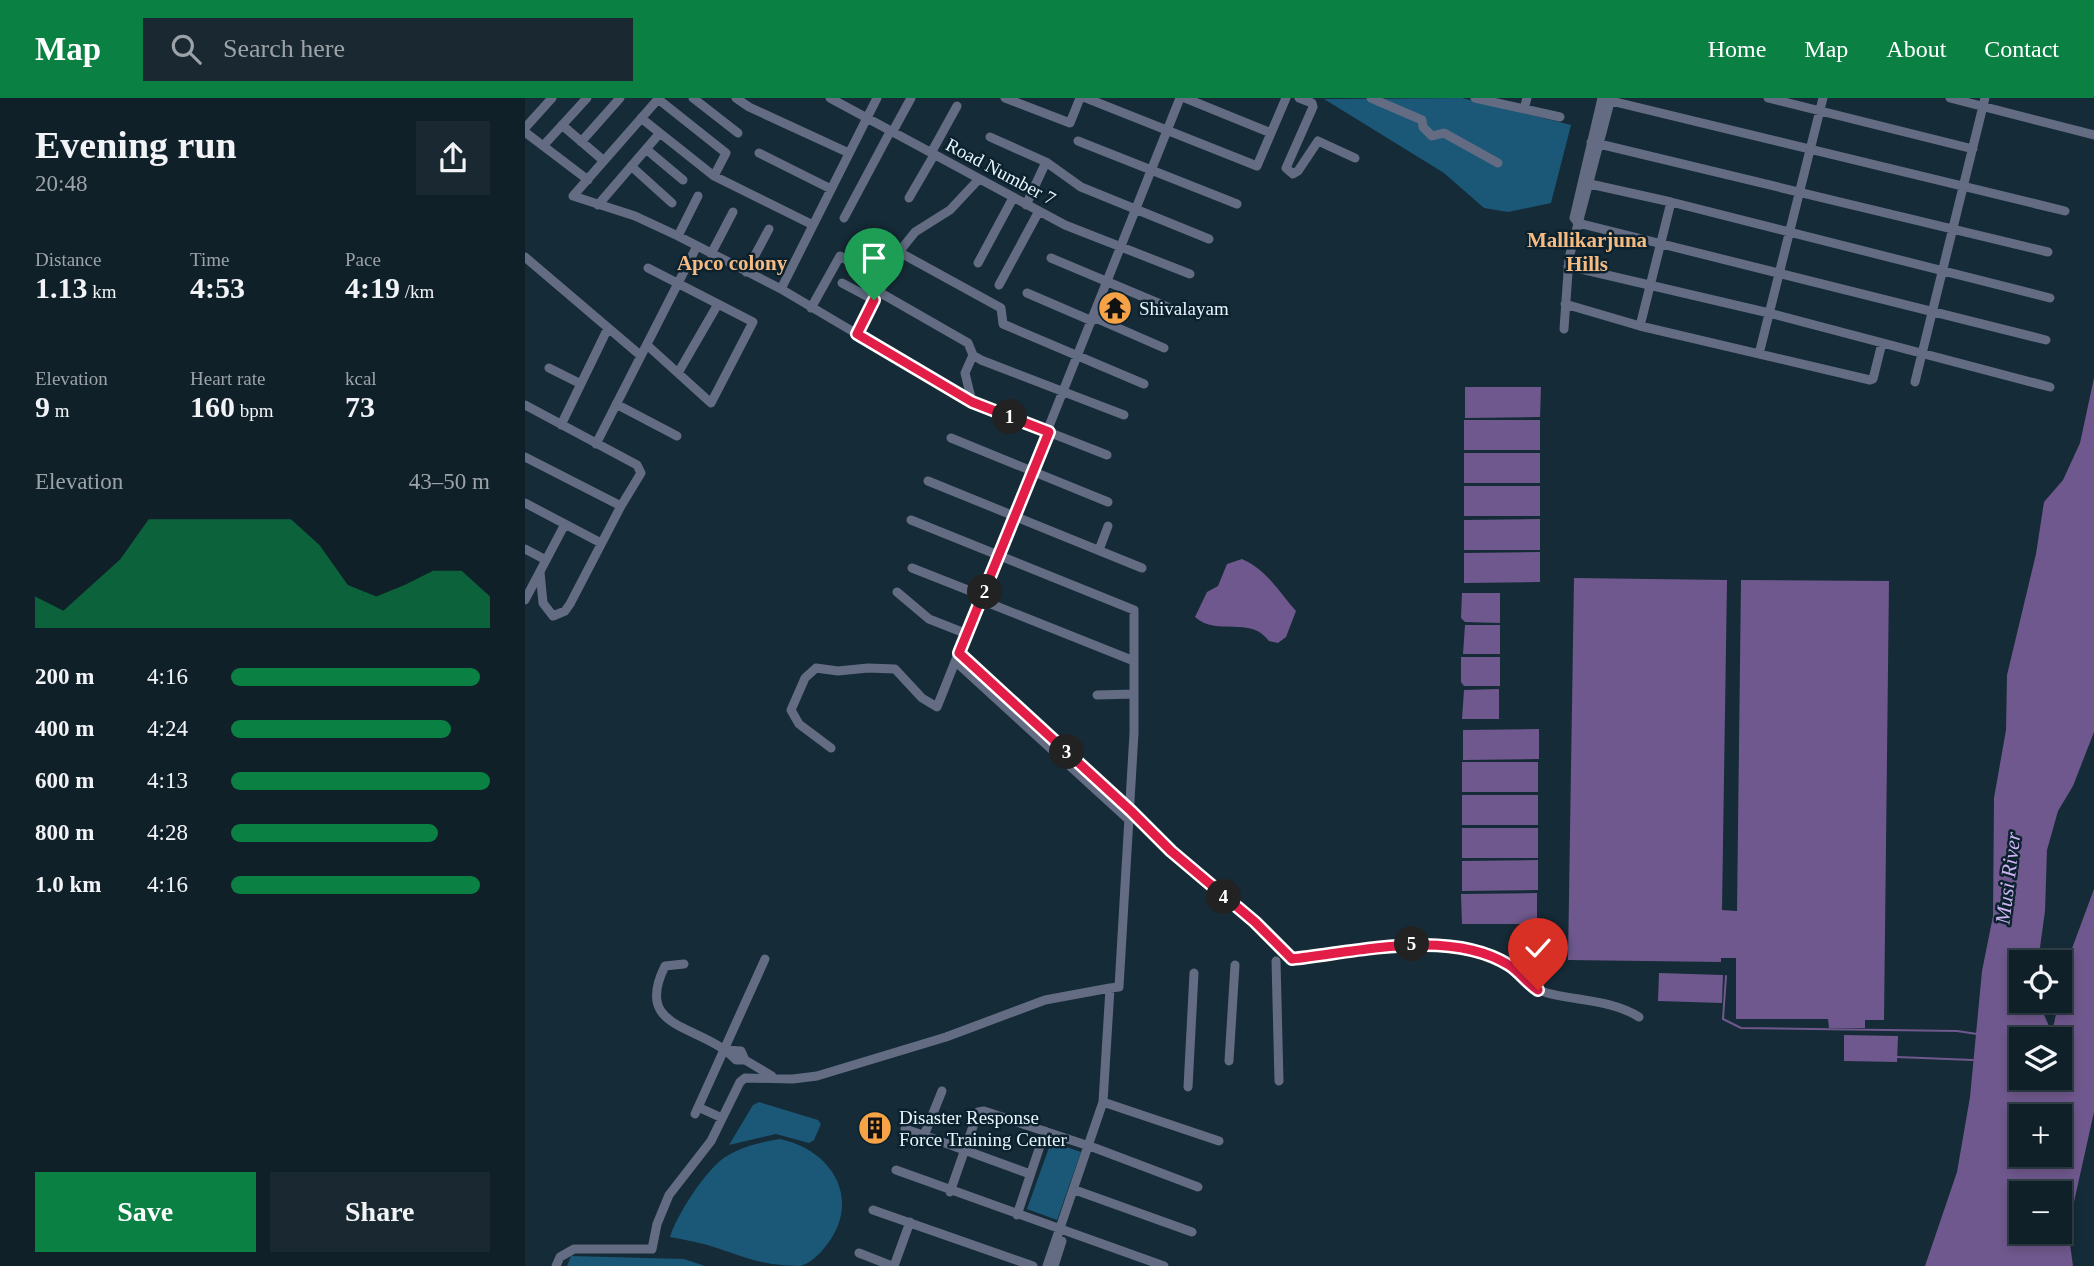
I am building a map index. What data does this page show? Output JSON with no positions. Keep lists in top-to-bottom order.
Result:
{
  "streets": {
    "street": ["Road Number 7"]
  },
  "districts": ["Mallikarjuna Hills", "Apco colony"],
  "water": ["Musi River"],
  "places": {
    "temple": ["Shivalayam"],
    "building": ["Disaster Response Force Training Center"]
  },
  "page": {
    "header": "Map",
    "search": "Search here",
    "nav": [
      "Home",
      "Map",
      "About",
      "Contact"
    ],
    "heading": ["Evening run", "20:48"],
    "stats": [
      ["Distance", "1.13 km"],
      ["Time", "4:53"],
      ["Pace", "4:19 /km"],
      ["Elevation", "9 m"],
      ["Heart rate", "160 bpm"],
      ["kcal", "73"]
    ],
    "pins": [
      "1",
      "2",
      "3",
      "4",
      "5"
    ],
    "chart": ["Elevation", "43–50 m"],
    "list": [
      {
        "name": "200 m",
        "note": "4:16"
      },
      {
        "name": "400 m",
        "note": "4:24"
      },
      {
        "name": "600 m",
        "note": "4:13"
      },
      {
        "name": "800 m",
        "note": "4:28"
      },
      {
        "name": "1.0 km",
        "note": "4:16"
      }
    ],
    "map_buttons": ["+", "−"],
    "buttons": ["Save", "Share"]
  }
}
